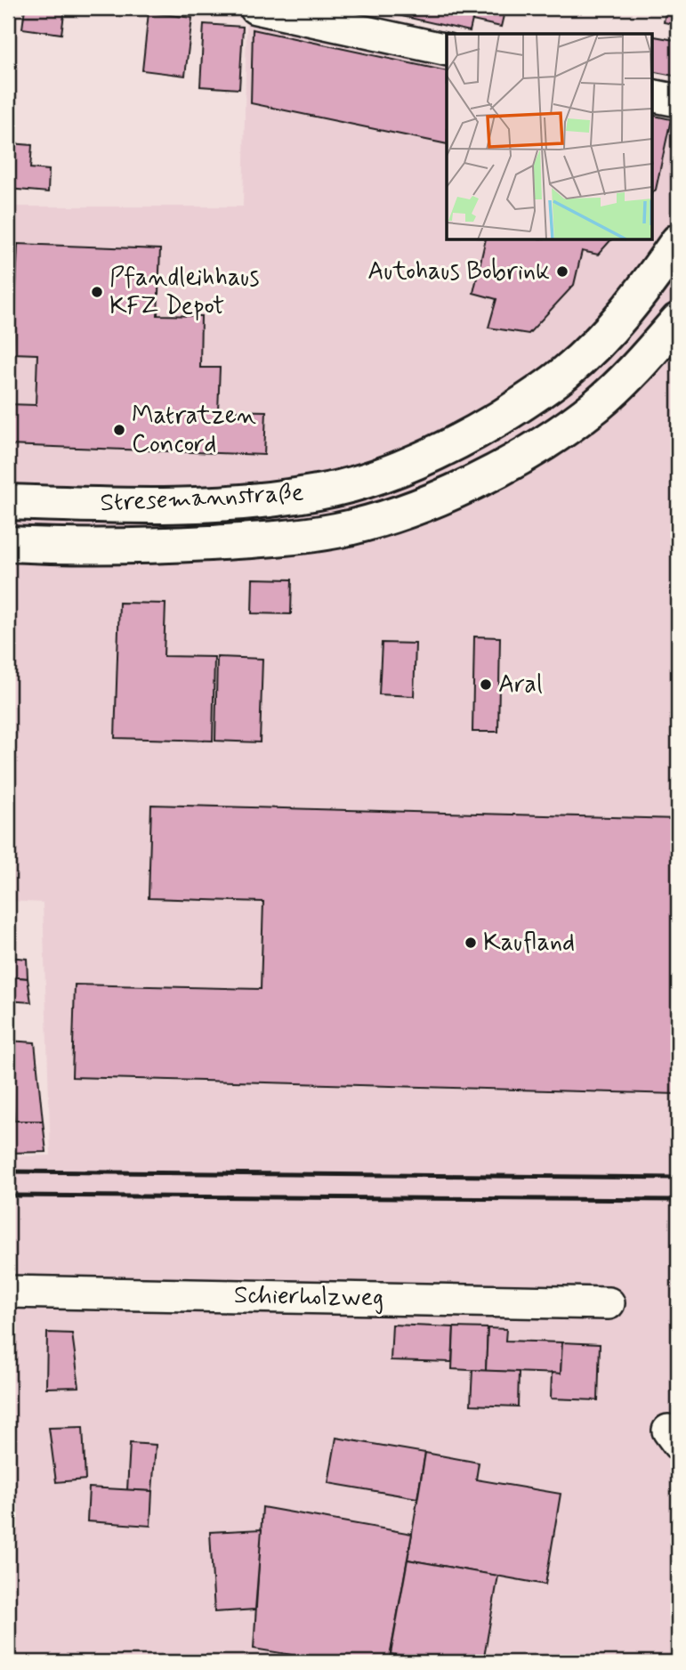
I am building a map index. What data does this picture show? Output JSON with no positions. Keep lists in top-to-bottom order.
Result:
{
  "streets": {
    "main road": ["Stresemannstraße"],
    "street": ["Schierholzweg"]
  },
  "places": [
    "Autohaus Bobrink",
    "Pfandleihhaus KFZ Depot",
    "Matratzen Concord",
    "Aral",
    "Kaufland"
  ]
}
